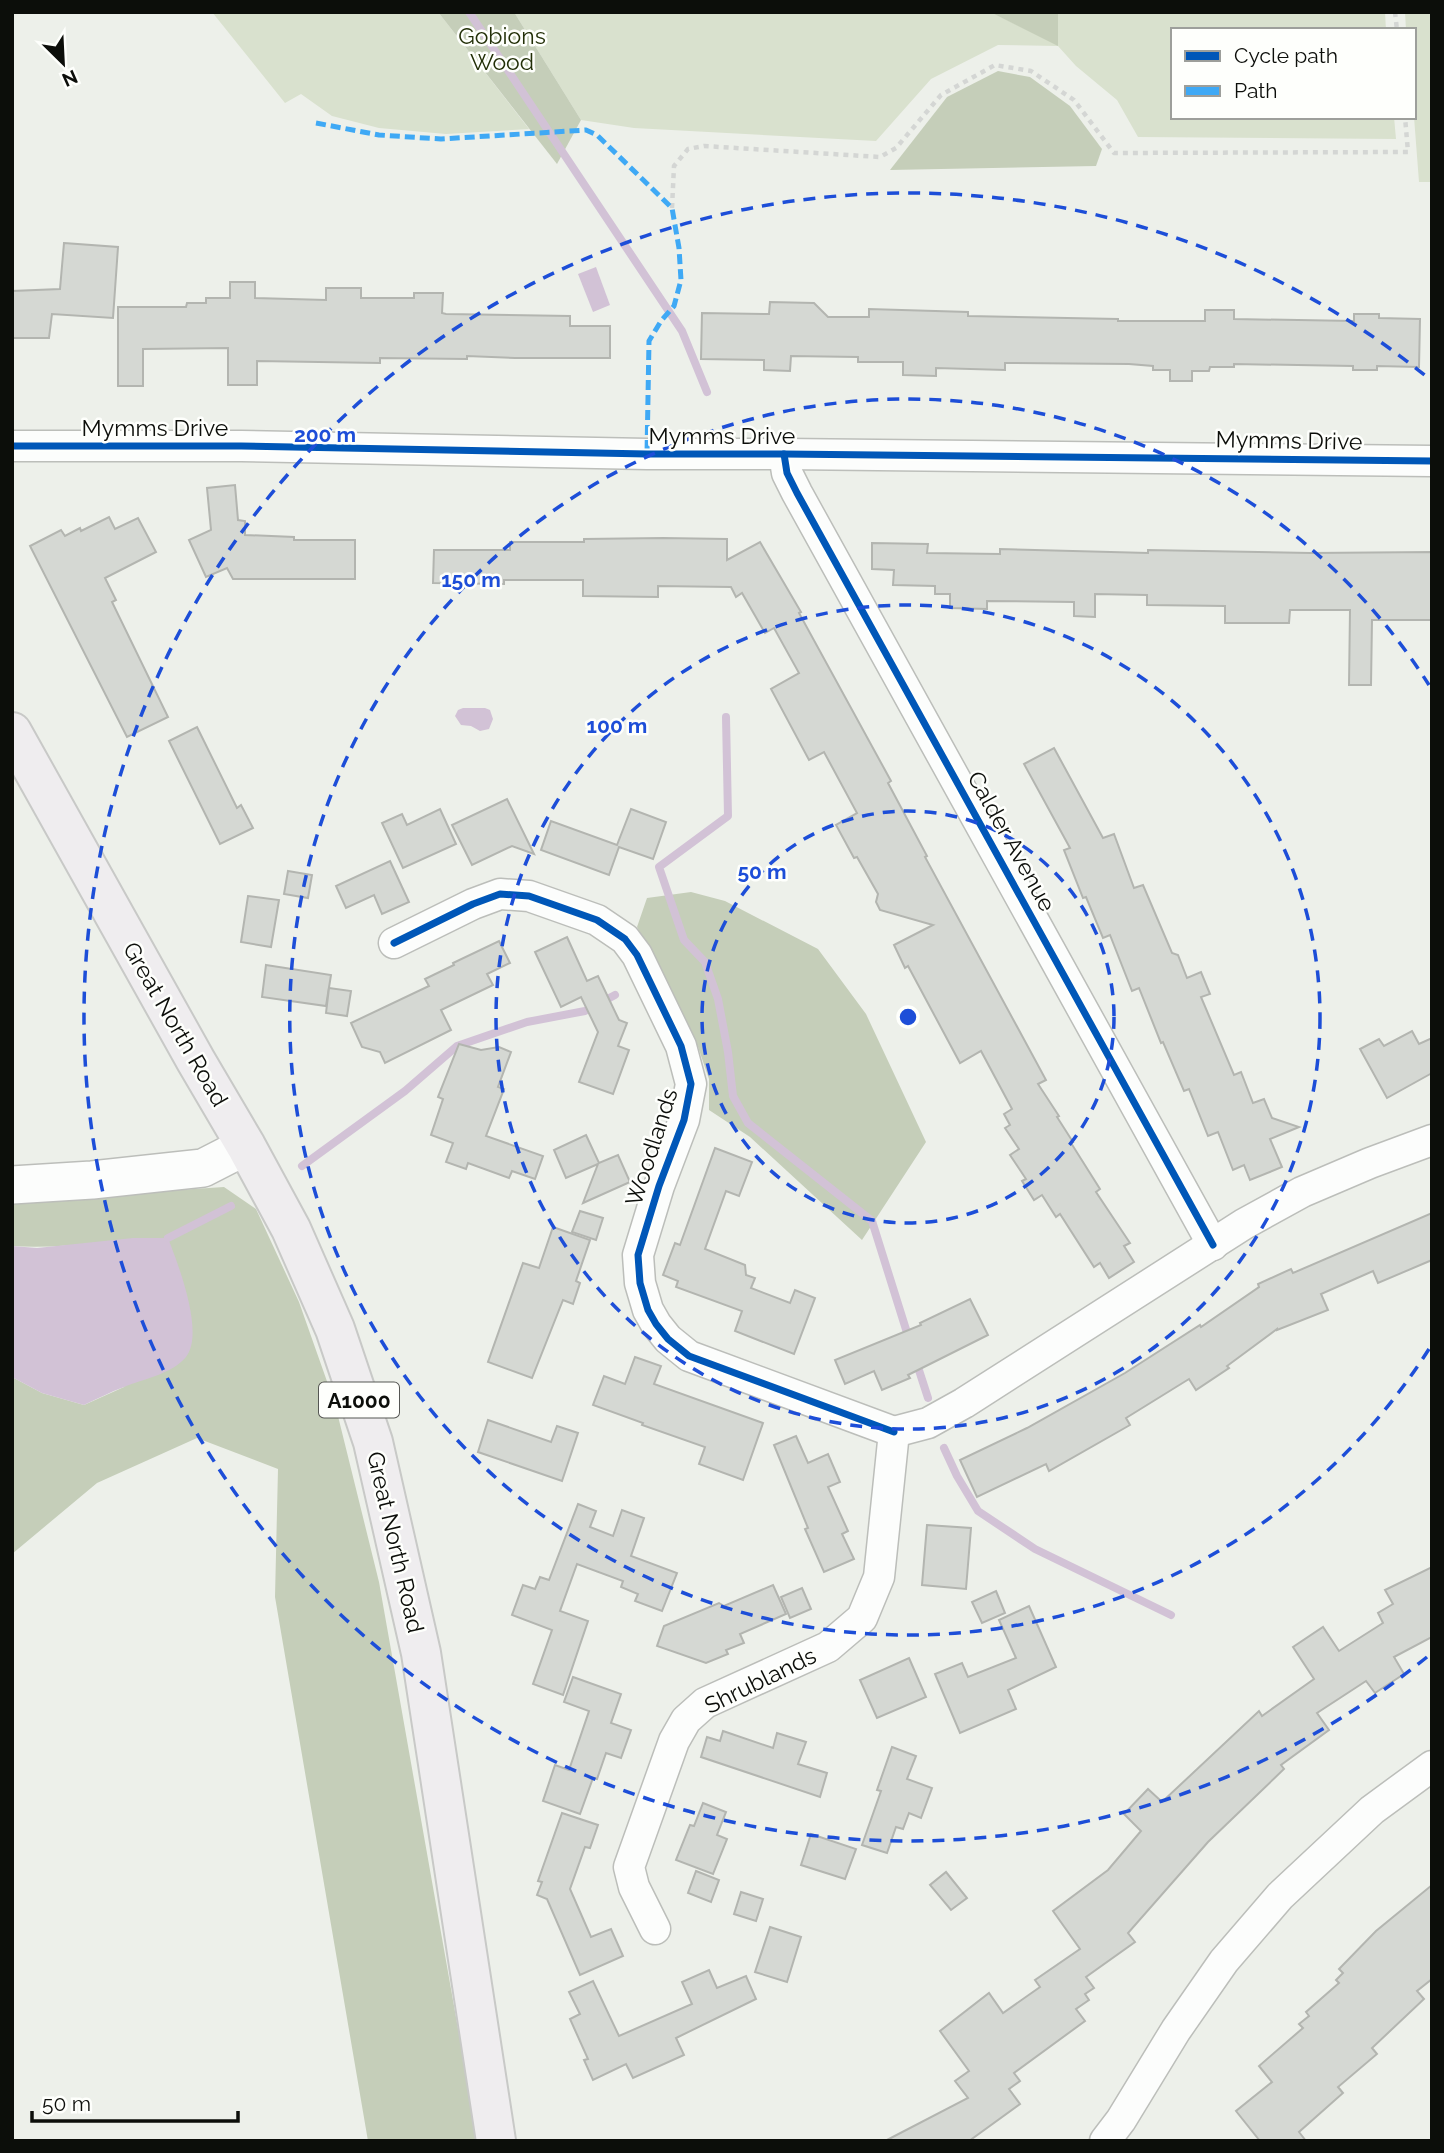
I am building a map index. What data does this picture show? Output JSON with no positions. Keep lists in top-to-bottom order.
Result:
{
  "streets": {
    "main road": ["Great North Road", "A1000"],
    "street": [
      "Mymms Drive",
      "Calder Avenue",
      "Woodlands",
      "Shrublands"
    ]
  },
  "crossings": [
    ["Mymms Drive", "Calder Avenue"],
    ["Woodlands", "Shrublands"]
  ],
  "parks": ["Gobions Wood"],
  "legend": ["Cycle path", "Path"],
  "scale_bar": "50 m",
  "north": "bottom right",
  "rings": [
    "200 m",
    "150 m",
    "100 m",
    "50 m"
  ]
}
